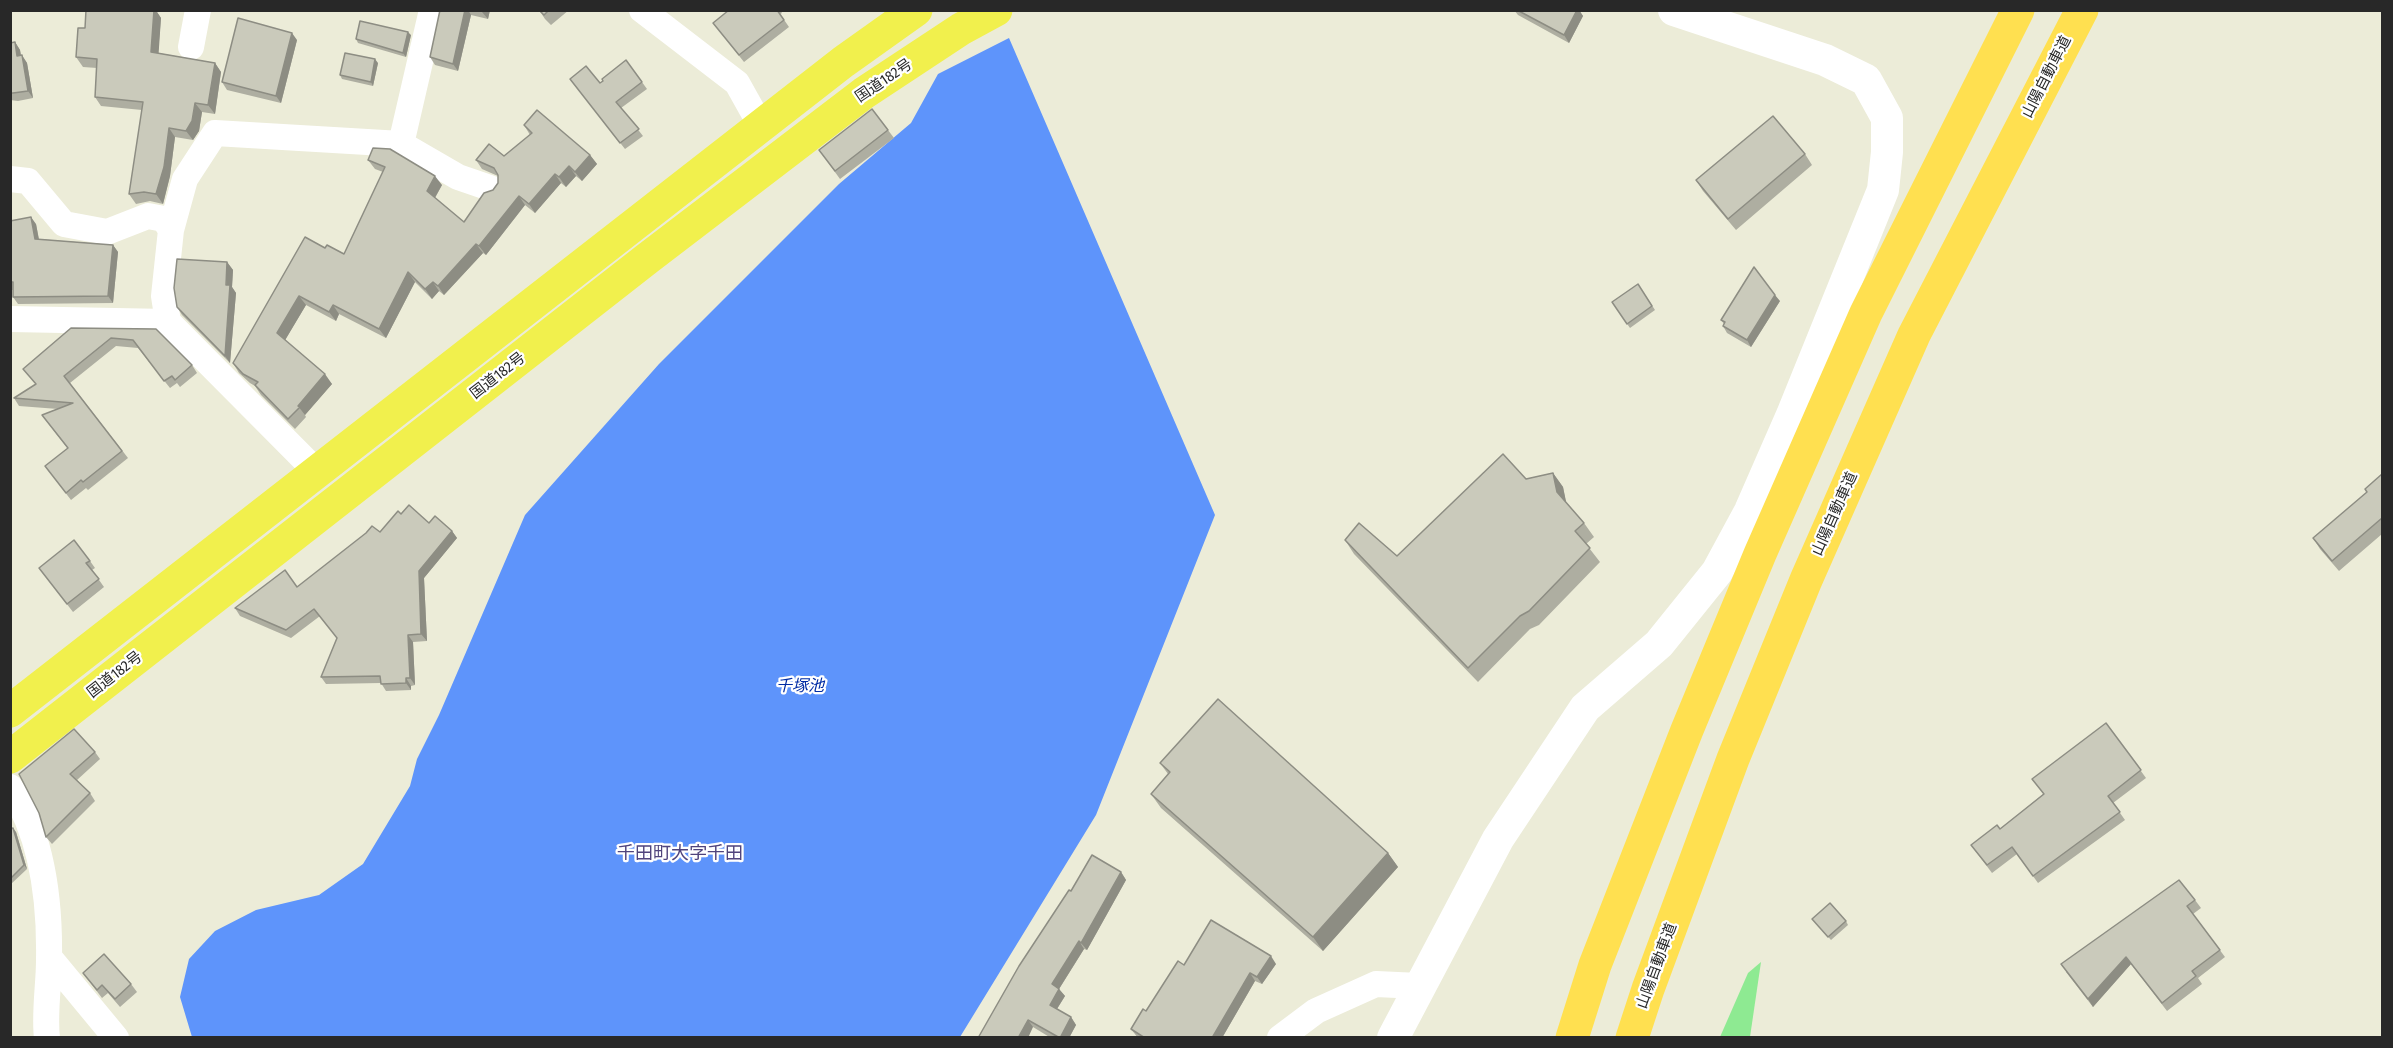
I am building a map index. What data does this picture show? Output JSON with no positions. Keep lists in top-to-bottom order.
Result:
{
  "streets": {
    "highway": ["山陽自動車道", "国道182号"]
  },
  "districts": ["千田町大字千田"],
  "water": ["千塚池"]
}
